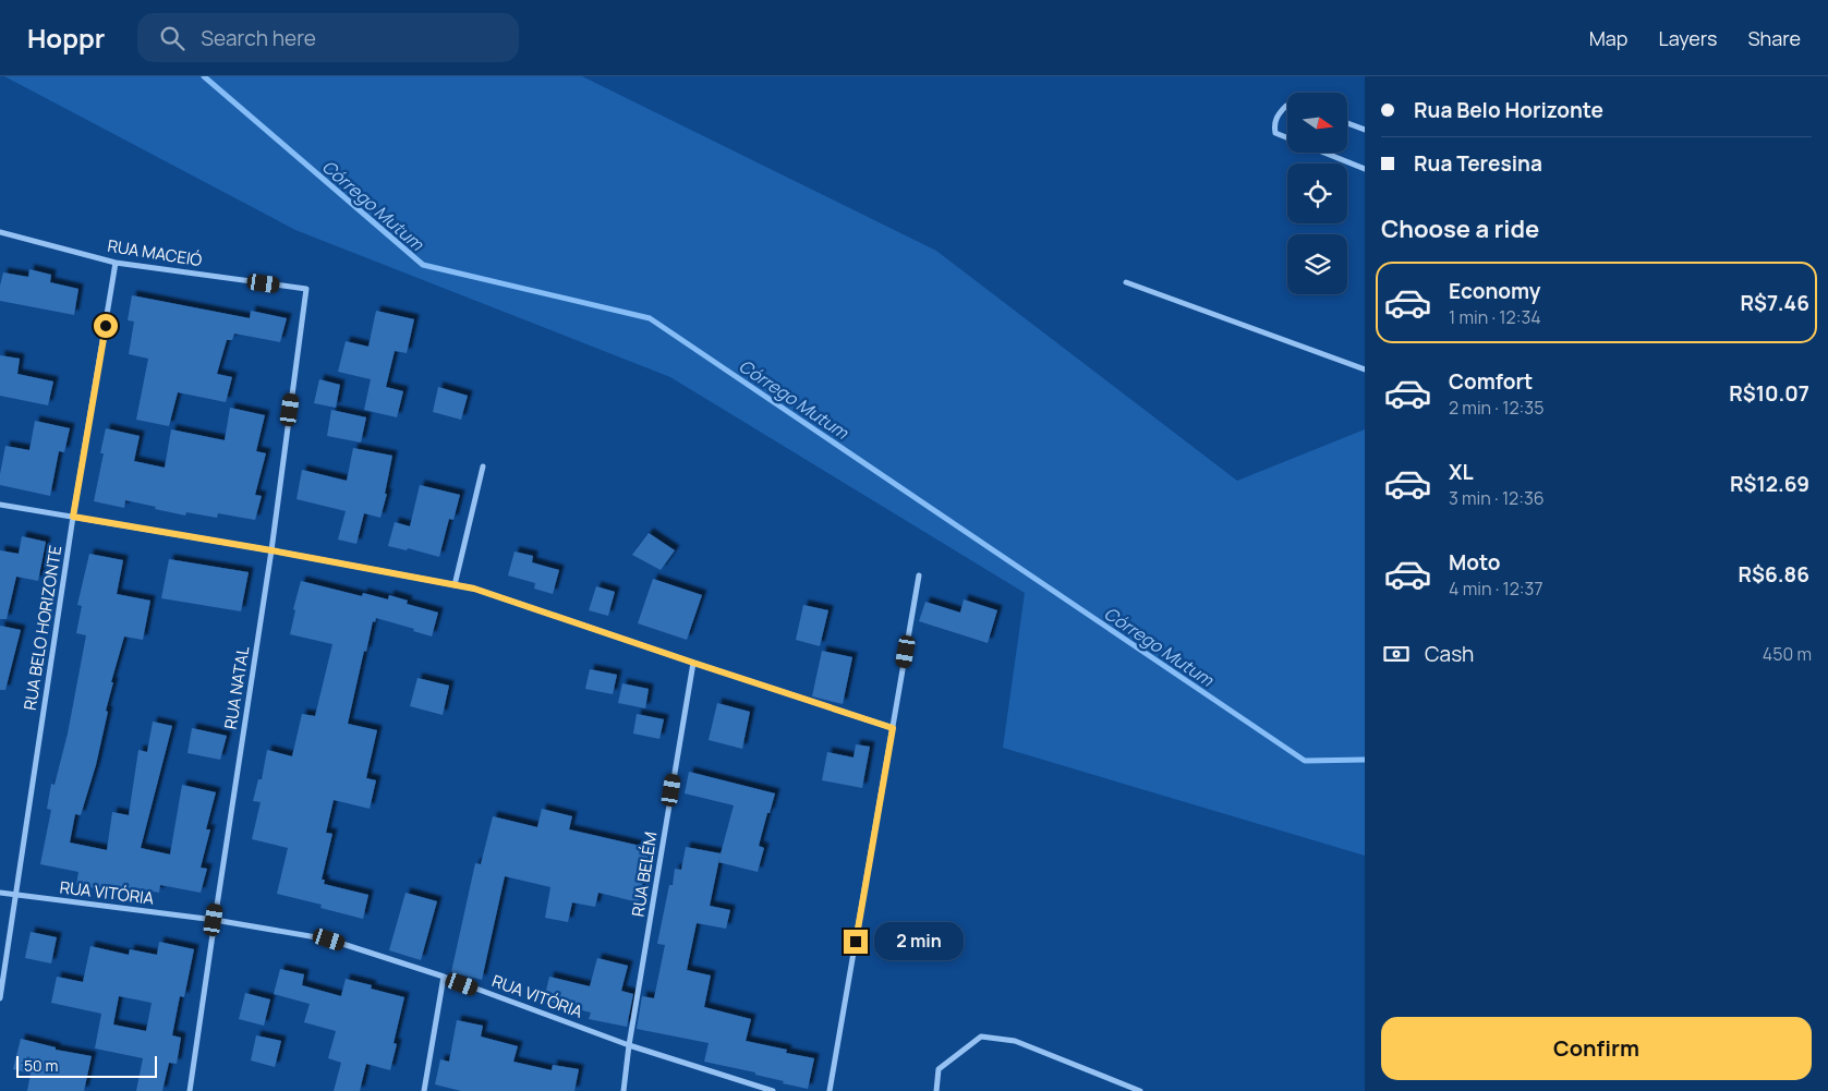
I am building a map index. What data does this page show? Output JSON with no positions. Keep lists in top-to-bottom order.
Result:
{
  "streets": {
    "street": [
      "RUA MACEIÓ",
      "RUA BELO HORIZONTE",
      "RUA NATAL",
      "RUA BELÉM",
      "RUA VITÓRIA"
    ]
  },
  "crossings": [
    ["RUA MACEIÓ", "RUA BELO HORIZONTE"],
    ["RUA MACEIÓ", "RUA NATAL"],
    ["RUA BELO HORIZONTE", "RUA VITÓRIA"],
    ["RUA NATAL", "RUA VITÓRIA"],
    ["RUA BELÉM", "RUA VITÓRIA"]
  ],
  "water": ["Córrego Mutum"],
  "scale_bar": "50 m",
  "north": "right",
  "page": {
    "header": "Hoppr",
    "search": "Search here",
    "nav": ["Map", "Layers", "Share"],
    "banner": ["Rua Belo Horizonte", "Rua Teresina"],
    "heading": "Choose a ride",
    "list": [
      {
        "name": "Economy",
        "note": "1 min · 12:34",
        "value": "R$7.46"
      },
      {
        "name": "Comfort",
        "note": "2 min · 12:35",
        "value": "R$10.07"
      },
      {
        "name": "XL",
        "note": "3 min · 12:36",
        "value": "R$12.69"
      },
      {
        "name": "Moto",
        "note": "4 min · 12:37",
        "value": "R$6.86"
      }
    ],
    "pay": ["Cash", "450 m"],
    "bubble": "2 min",
    "buttons": "Confirm",
    "scale": "50 m"
  }
}
